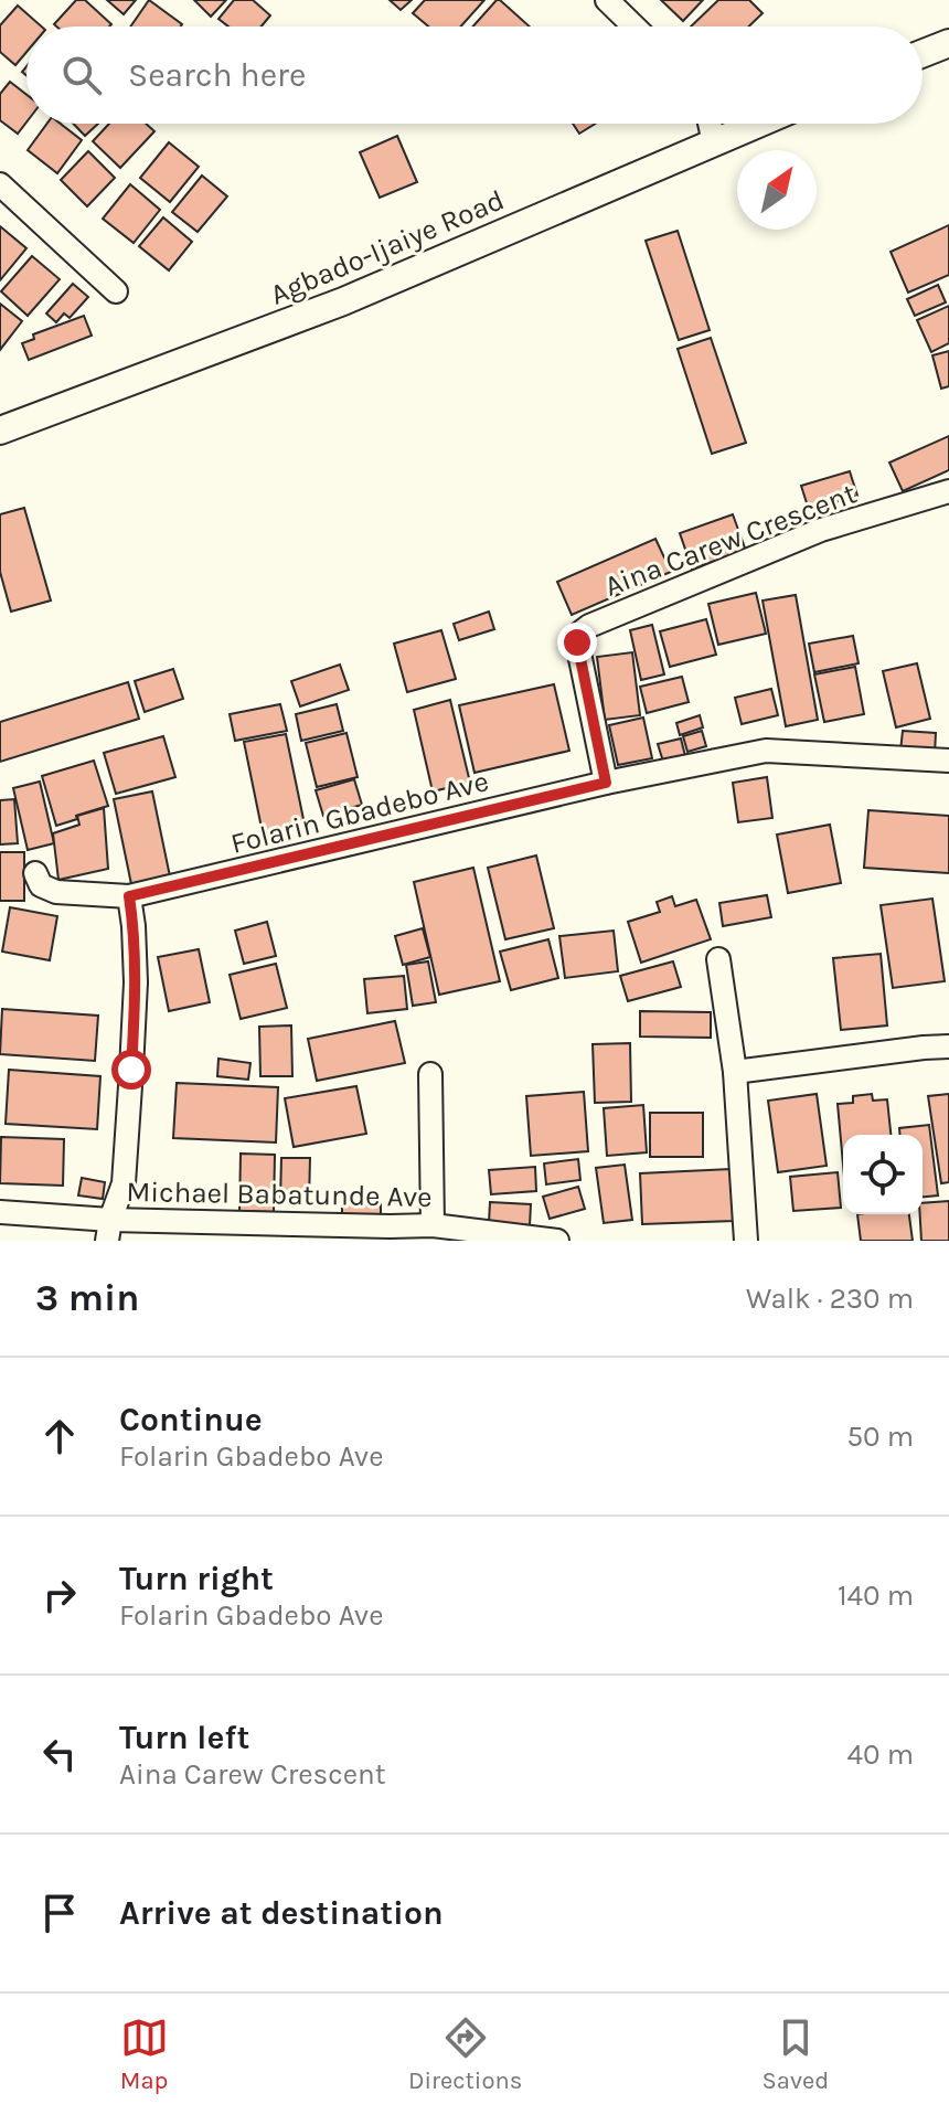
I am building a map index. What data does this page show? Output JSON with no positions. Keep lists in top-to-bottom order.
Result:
{
  "streets": {
    "street": [
      "Agbado-Ijaiye Road",
      "Aina Carew Crescent",
      "Folarin Gbadebo Ave",
      "Michael Babatunde Ave"
    ]
  },
  "crossings": [
    ["Aina Carew Crescent", "Folarin Gbadebo Ave"]
  ],
  "north": "top right",
  "page": {
    "search": "Search here",
    "heading": ["3 min", "Walk · 230 m"],
    "list": [
      ["Continue", "Folarin Gbadebo Ave", "50 m"],
      ["Turn right", "Folarin Gbadebo Ave", "140 m"],
      ["Turn left", "Aina Carew Crescent", "40 m"],
      "Arrive at destination"
    ],
    "nav": ["Map", "Directions", "Saved"]
  }
}
